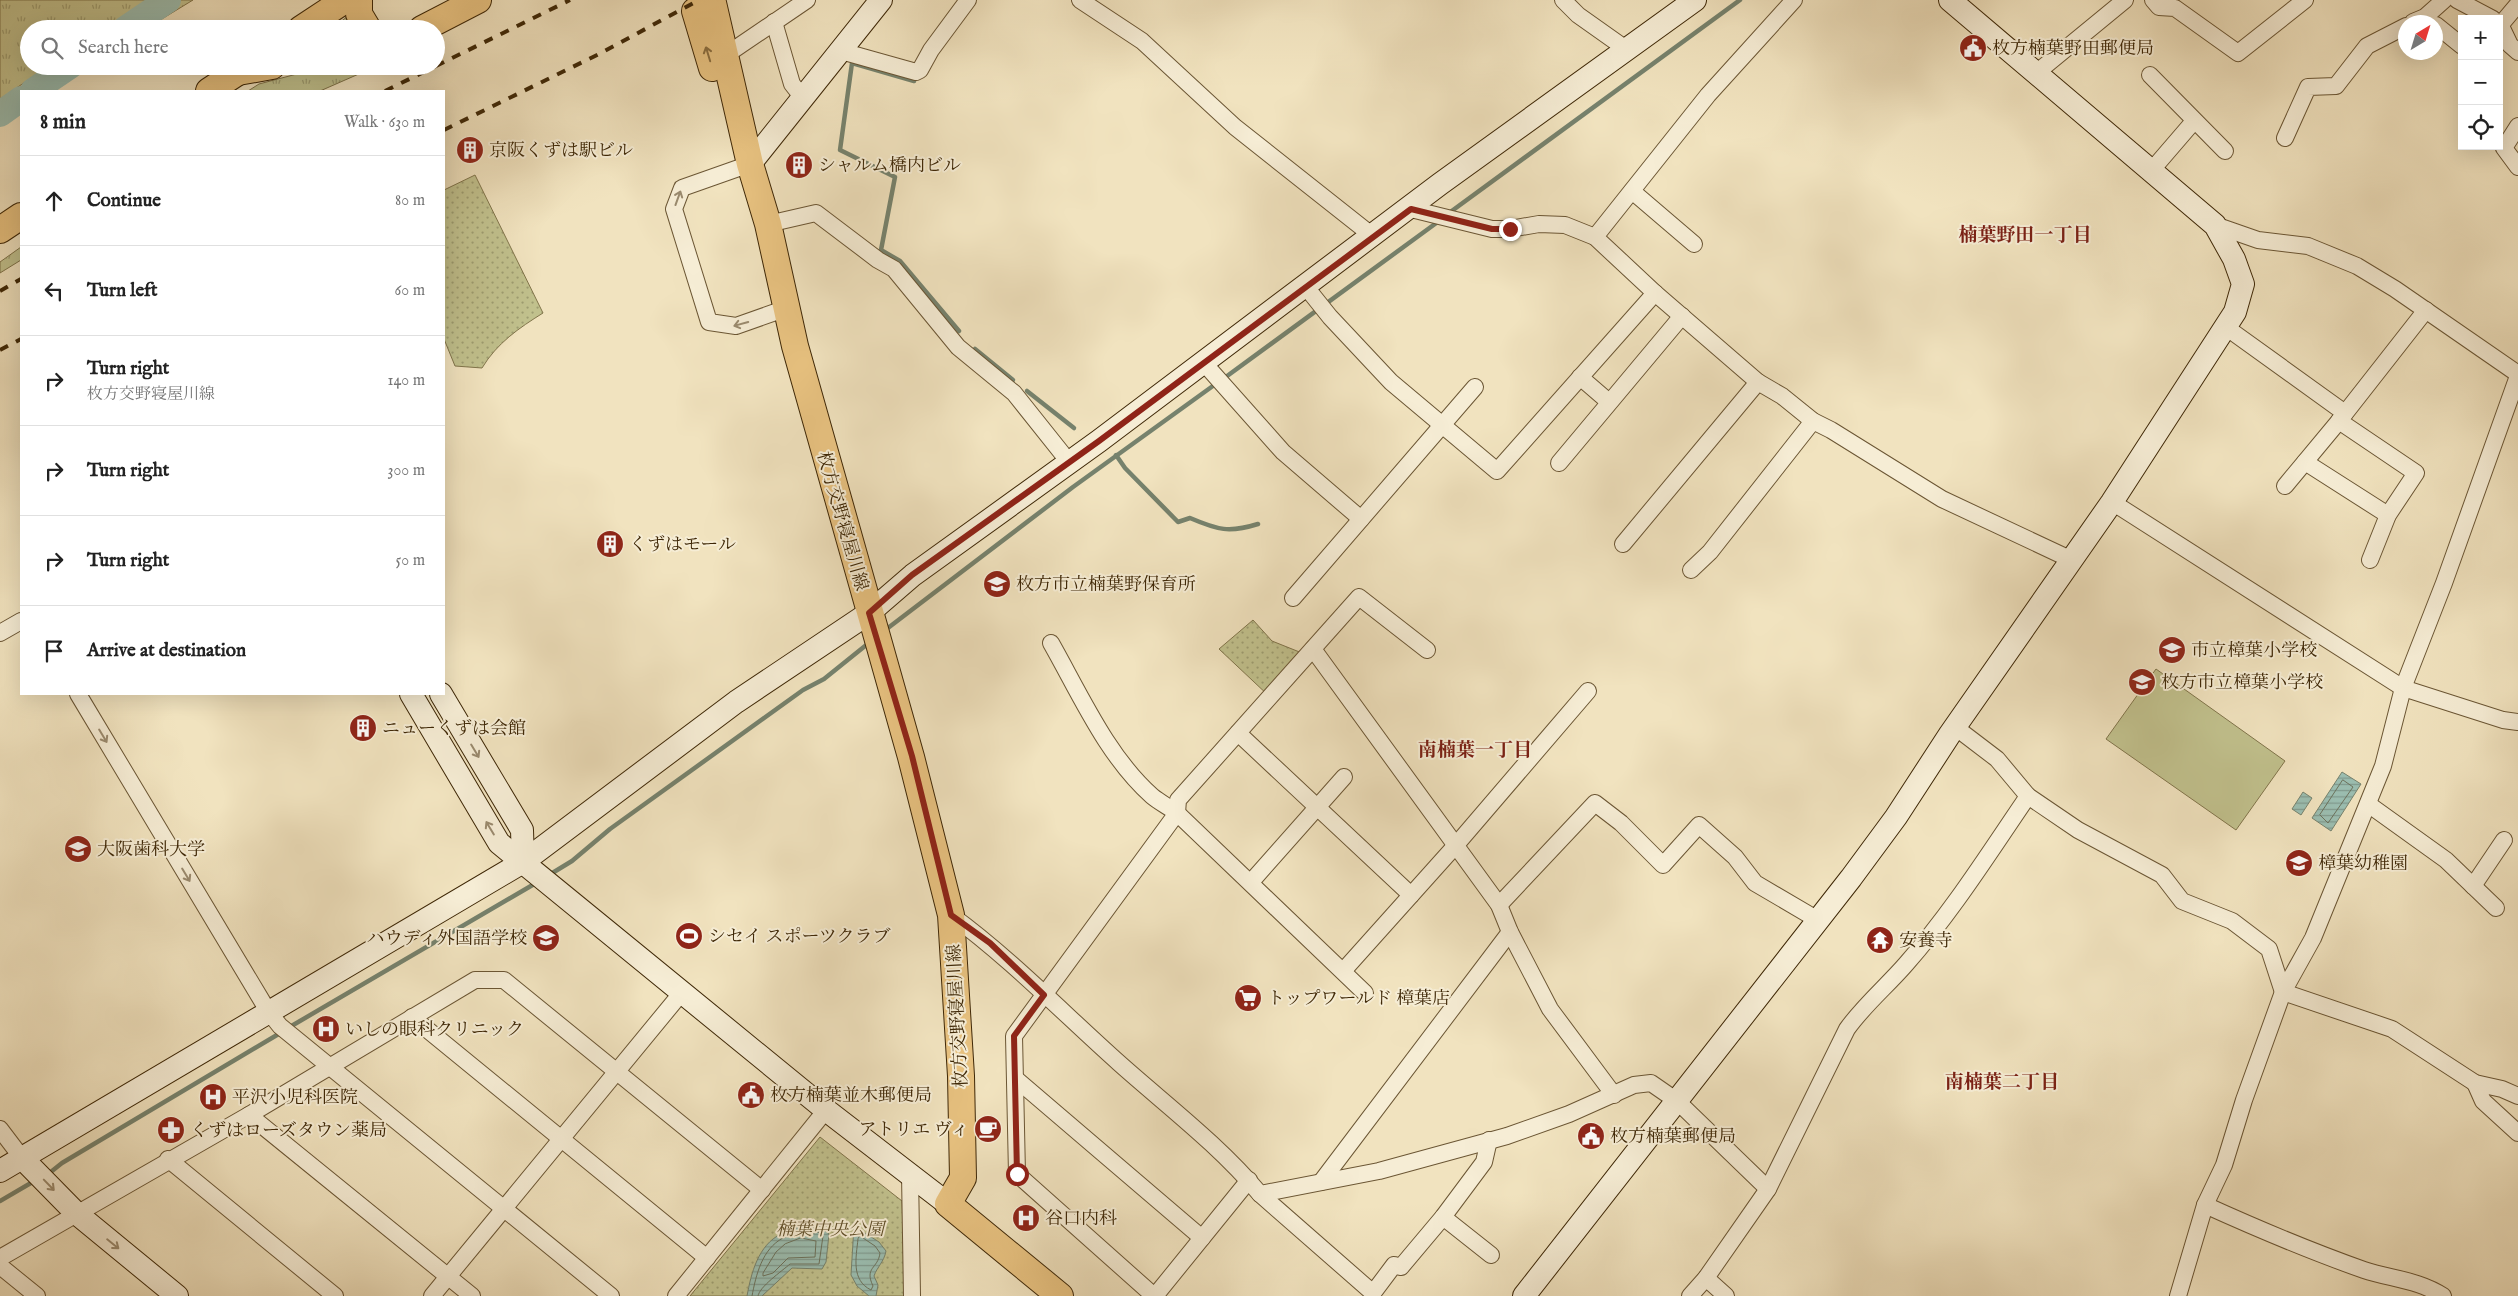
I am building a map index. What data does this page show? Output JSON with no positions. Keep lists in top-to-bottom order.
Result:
{
  "streets": {
    "main road": ["枚方交野寝屋川線"]
  },
  "districts": ["楠葉野田一丁目", "南楠葉一丁目", "南楠葉二丁目"],
  "parks": ["楠葉中央公園"],
  "places": {
    "public building": ["枚方楠葉野田郵便局", "枚方楠葉並木郵便局", "枚方楠葉郵便局"],
    "building": [
      "京阪くずは駅ビル",
      "シャルム橋内ビル",
      "くずはモール",
      "ニューくずは会館"
    ],
    "school or university": [
      "枚方市立楠葉野保育所",
      "市立樟葉小学校",
      "枚方市立樟葉小学校",
      "大阪歯科大学",
      "樟葉幼稚園",
      "ハウディ外国語学校"
    ],
    "sports": ["シセイ スポーツクラブ"],
    "temple": ["安養寺"],
    "supermarket": ["トップワールド 樟葉店"],
    "hospital": ["いしの眼科クリニック", "平沢小児科医院", "谷口内科"],
    "cafe": ["アトリエ ヴィ"],
    "pharmacy": ["くずはローズタウン薬局"]
  },
  "north": "top right",
  "page": {
    "map_buttons": ["+", "−"],
    "search": "Search here",
    "heading": ["8 min", "Walk · 630 m"],
    "list": [
      ["Continue", "80 m"],
      ["Turn left", "60 m"],
      ["Turn right", "枚方交野寝屋川線", "140 m"],
      ["Turn right", "300 m"],
      ["Turn right", "50 m"],
      "Arrive at destination"
    ]
  }
}
